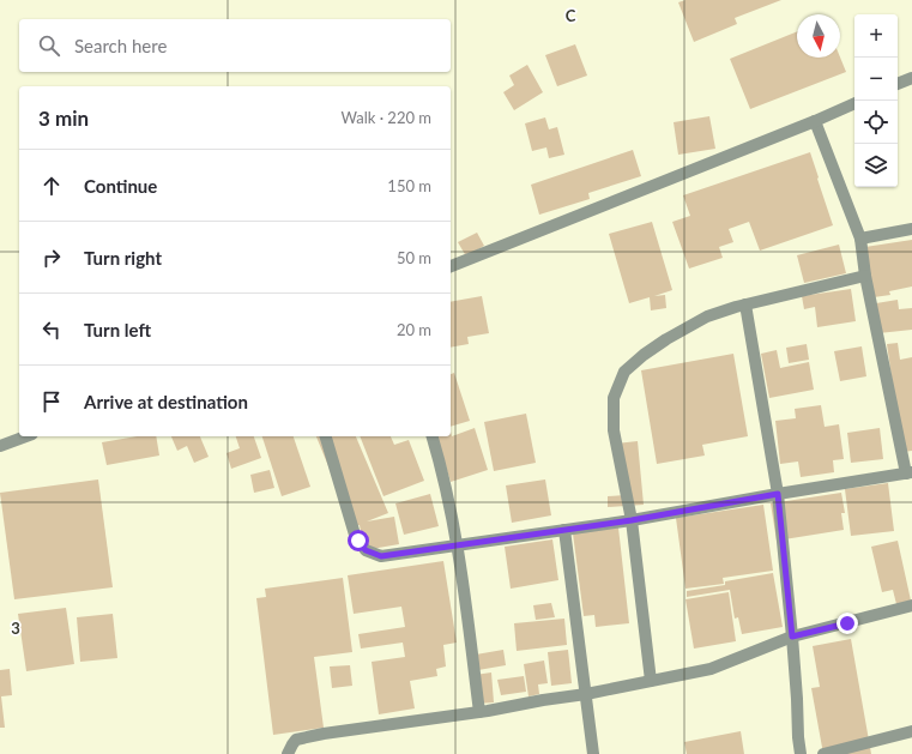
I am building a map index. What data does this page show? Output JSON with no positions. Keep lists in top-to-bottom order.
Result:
{
  "north": "bottom",
  "page": {
    "map_buttons": ["+", "−"],
    "search": "Search here",
    "heading": ["3 min", "Walk · 220 m"],
    "list": [
      ["Continue", "150 m"],
      ["Turn right", "50 m"],
      ["Turn left", "20 m"],
      "Arrive at destination"
    ]
  },
  "grid": {
    "columns": ["C"],
    "rows": ["3"]
  }
}
